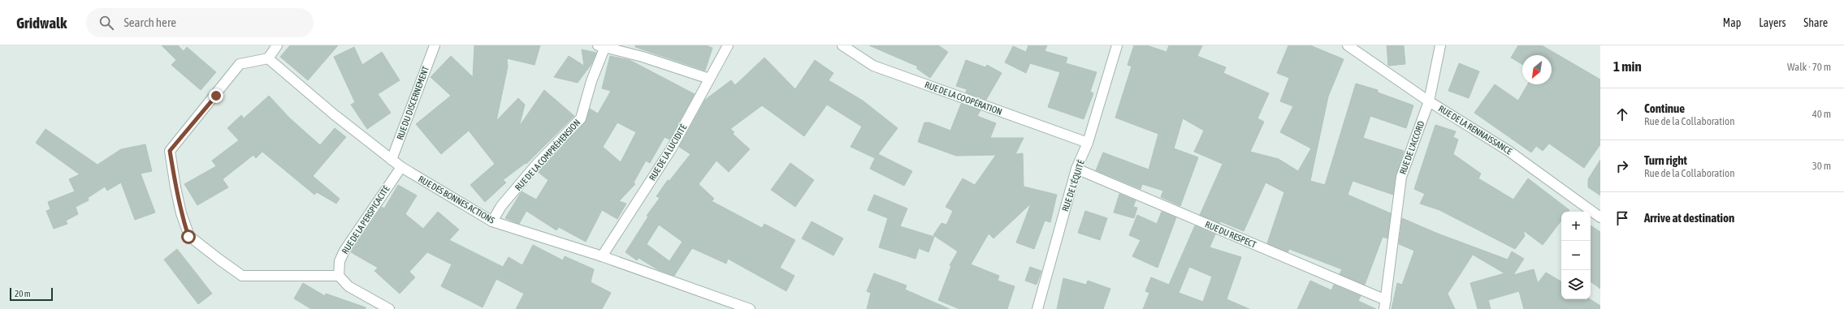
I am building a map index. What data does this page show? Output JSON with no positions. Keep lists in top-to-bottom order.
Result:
{
  "streets": {
    "street": [
      "RUE DE LA COOPÉRATION",
      "RUE DU DISCERNEMENT",
      "RUE DE LA RENNAISSANCE",
      "RUE DE L'ACCORD",
      "RUE DE LA LUCIDITÉ",
      "RUE DE LA COMPRÉHENSION",
      "RUE DE L'ÉQUITÉ",
      "RUE DES BONNES ACTIONS",
      "RUE DE LA PERSPICACITÉ",
      "RUE DU RESPECT"
    ]
  },
  "crossings": [
    ["RUE DE LA COOPÉRATION", "RUE DE L'ÉQUITÉ"],
    ["RUE DU DISCERNEMENT", "RUE DES BONNES ACTIONS"],
    ["RUE DE LA RENNAISSANCE", "RUE DE L'ACCORD"],
    ["RUE DE L'ACCORD", "RUE DU RESPECT"],
    ["RUE DE LA LUCIDITÉ", "RUE DES BONNES ACTIONS"],
    ["RUE DE LA COMPRÉHENSION", "RUE DES BONNES ACTIONS"],
    ["RUE DE L'ÉQUITÉ", "RUE DU RESPECT"],
    ["RUE DES BONNES ACTIONS", "RUE DE LA PERSPICACITÉ"]
  ],
  "scale_bar": "20 m",
  "north": "bottom left",
  "page": {
    "header": "Gridwalk",
    "search": "Search here",
    "nav": ["Map", "Layers", "Share"],
    "heading": ["1 min", "Walk · 70 m"],
    "list": [
      ["Continue", "Rue de la Collaboration", "40 m"],
      ["Turn right", "Rue de la Collaboration", "30 m"],
      "Arrive at destination"
    ],
    "map_buttons": ["+", "−"],
    "scale": "20 m"
  }
}
